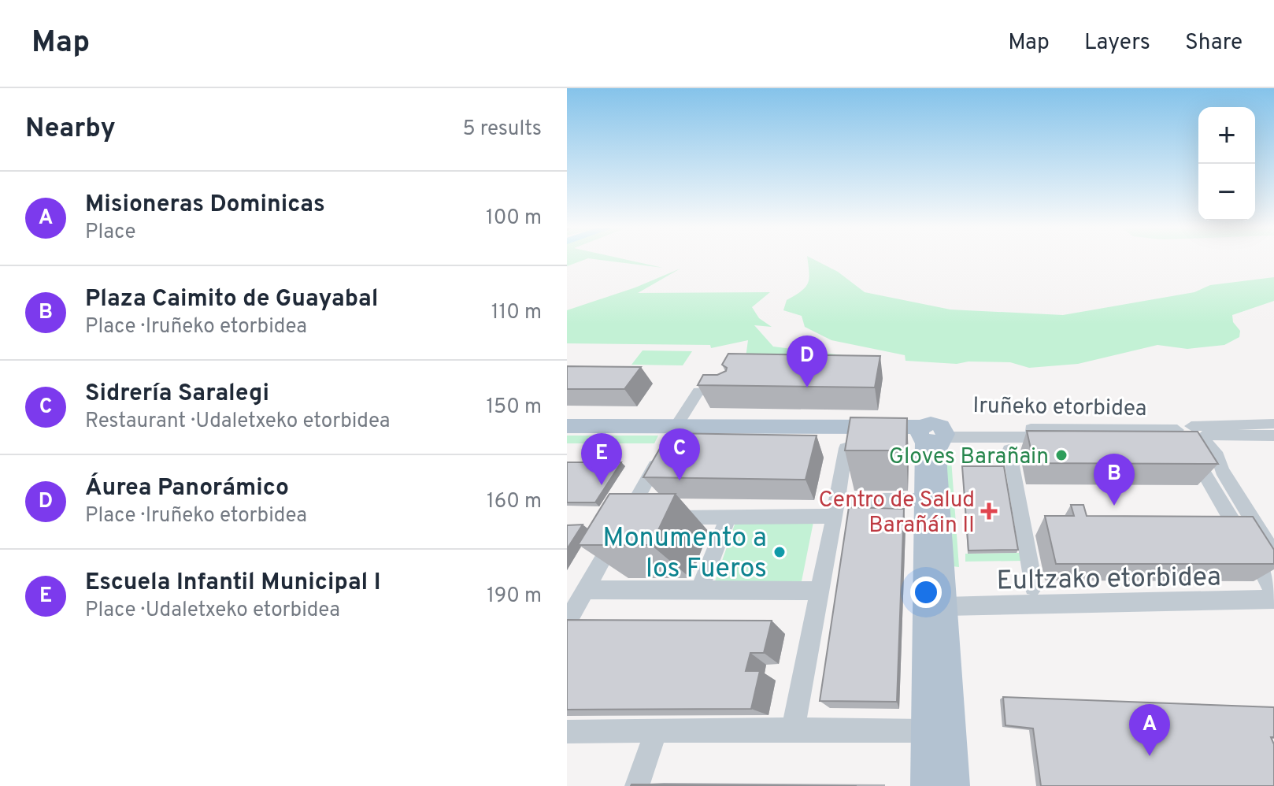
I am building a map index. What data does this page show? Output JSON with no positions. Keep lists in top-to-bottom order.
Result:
{
  "streets": {
    "main road": ["Iruñeko etorbidea"],
    "street": ["Eultzako etorbidea"]
  },
  "places": {
    "other": ["Gloves Barañain", "Monumento a los Fueros"],
    "health": ["Centro de Salud Barañáin II"]
  },
  "page": {
    "header": "Map",
    "nav": ["Map", "Layers", "Share"],
    "heading": ["Nearby", "5 results"],
    "map_buttons": ["+", "−"],
    "list": [
      {
        "mark": "A",
        "name": "Misioneras Dominicas",
        "note": "Place",
        "value": "100 m"
      },
      {
        "mark": "B",
        "name": "Plaza Caimito de Guayabal",
        "note": "Place · Iruñeko etorbidea",
        "value": "110 m"
      },
      {
        "mark": "C",
        "name": "Sidrería Saralegi",
        "note": "Restaurant · Udaletxeko etorbidea",
        "value": "150 m"
      },
      {
        "mark": "D",
        "name": "Áurea Panorámico",
        "note": "Place · Iruñeko etorbidea",
        "value": "160 m"
      },
      {
        "mark": "E",
        "name": "Escuela Infantil Municipal I",
        "note": "Place · Udaletxeko etorbidea",
        "value": "190 m"
      }
    ],
    "pins": [
      "D",
      "C",
      "E",
      "B",
      "A"
    ]
  }
}
